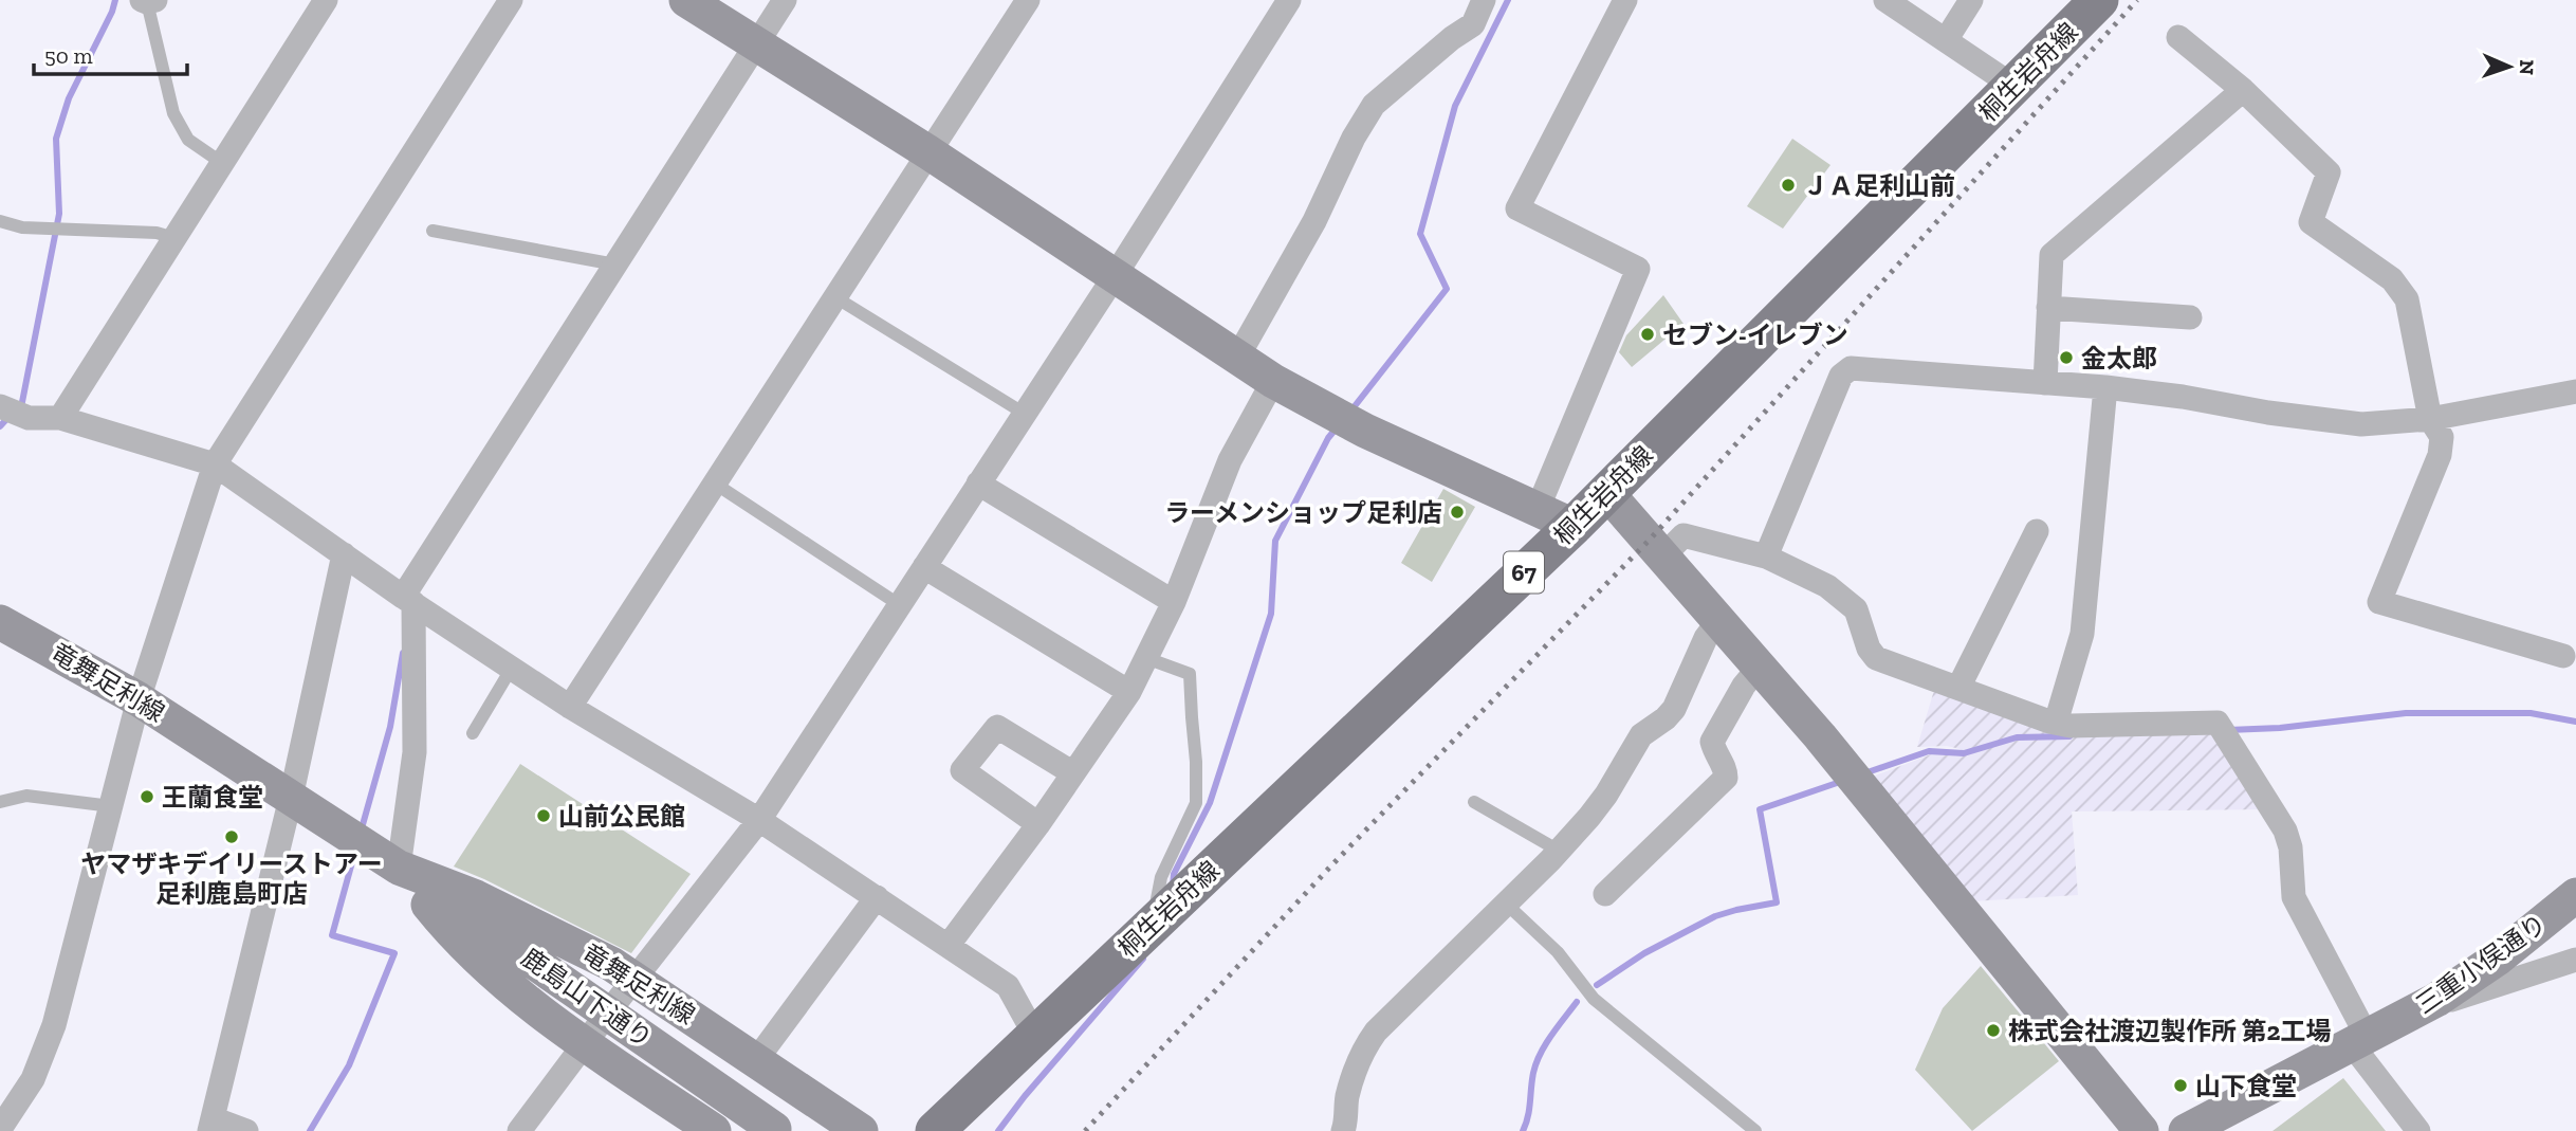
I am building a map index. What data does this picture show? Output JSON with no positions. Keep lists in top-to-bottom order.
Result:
{
  "streets": {
    "main road": ["桐生岩舟線", "67"],
    "street": ["竜舞足利線", "三重小俣通り", "鹿島山下通り"]
  },
  "crossings": [
    ["竜舞足利線", "鹿島山下通り"]
  ],
  "places": [
    "ＪＡ足利山前",
    "セブン-イレブン",
    "金太郎",
    "ラーメンショップ足利店",
    "王蘭食堂",
    "山前公民館",
    "ヤマザキデイリーストアー 足利鹿島町店",
    "株式会社渡辺製作所 第2工場",
    "山下食堂"
  ],
  "scale_bar": "50 m",
  "north": "right"
}
